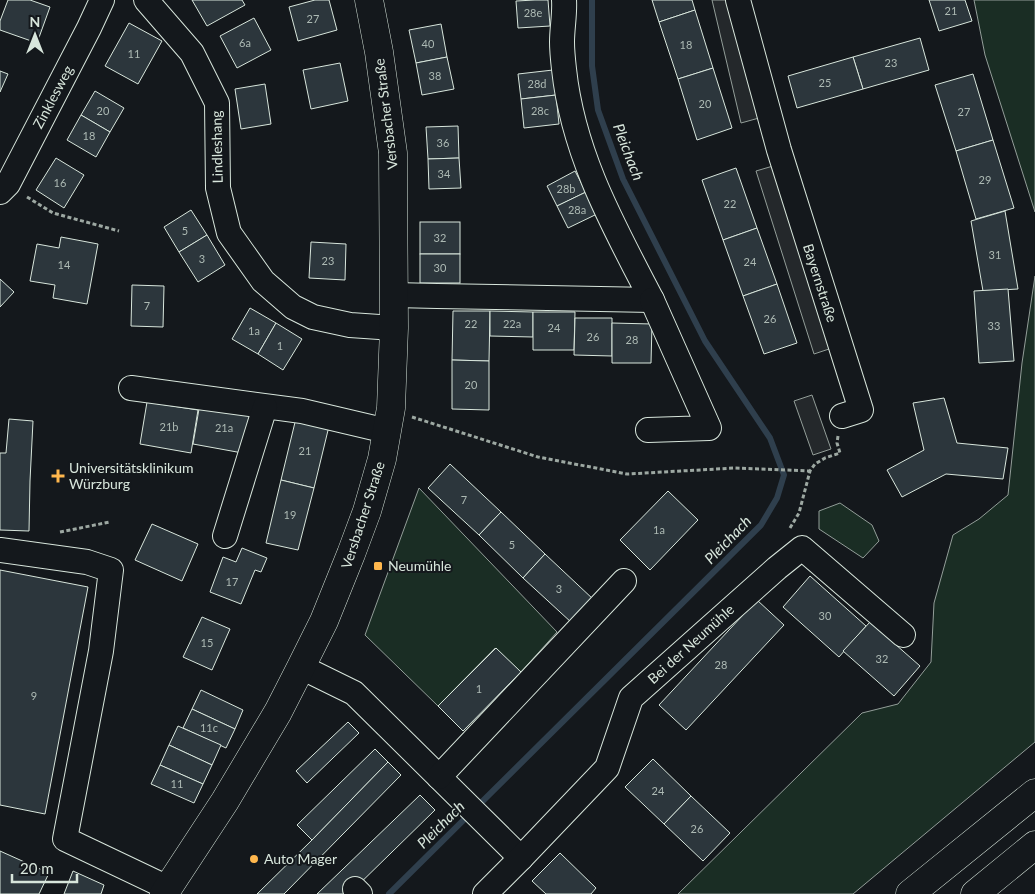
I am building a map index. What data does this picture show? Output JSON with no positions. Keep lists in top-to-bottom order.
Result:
{
  "streets": {
    "main road": ["Versbacher Straße"],
    "street": [
      "Zinklesweg",
      "Lindleshang",
      "Bayernstraße",
      "Bei der Neumühle"
    ]
  },
  "crossings": [
    ["Versbacher Straße", "Lindleshang"]
  ],
  "water": ["Pleichach"],
  "places": {
    "health": ["Universitätsklinikum Würzburg"],
    "transit": ["Neumühle"],
    "other": ["Auto Mager"]
  },
  "house_numbers": [
    "21",
    "28e",
    "27",
    "6a",
    "40",
    "18",
    "11",
    "23",
    "38",
    "25",
    "28d",
    "20",
    "20",
    "28c",
    "27",
    "18",
    "36",
    "34",
    "29",
    "16",
    "28b",
    "22",
    "28a",
    "5",
    "32",
    "31",
    "3",
    "23",
    "24",
    "14",
    "30",
    "7",
    "26",
    "22",
    "22a",
    "33",
    "24",
    "1a",
    "26",
    "28",
    "1",
    "20",
    "21b",
    "21a",
    "21",
    "7",
    "19",
    "1a",
    "5",
    "17",
    "3",
    "30",
    "15",
    "32",
    "28",
    "1",
    "9",
    "11c",
    "11",
    "24",
    "26"
  ],
  "scale_bar": "20 m",
  "north": "top"
}
